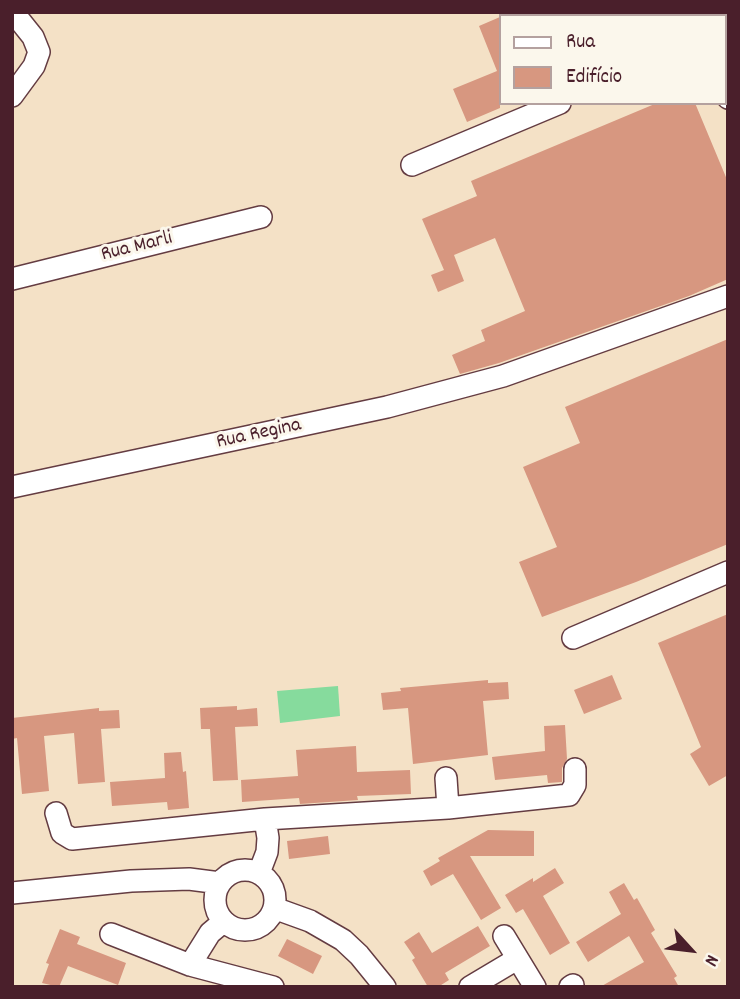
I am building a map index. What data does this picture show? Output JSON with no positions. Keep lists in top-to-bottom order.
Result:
{
  "streets": {
    "street": ["Rua Marli", "Rua Regina"]
  },
  "legend": ["Rua", "Edifício"],
  "north": "bottom right"
}
